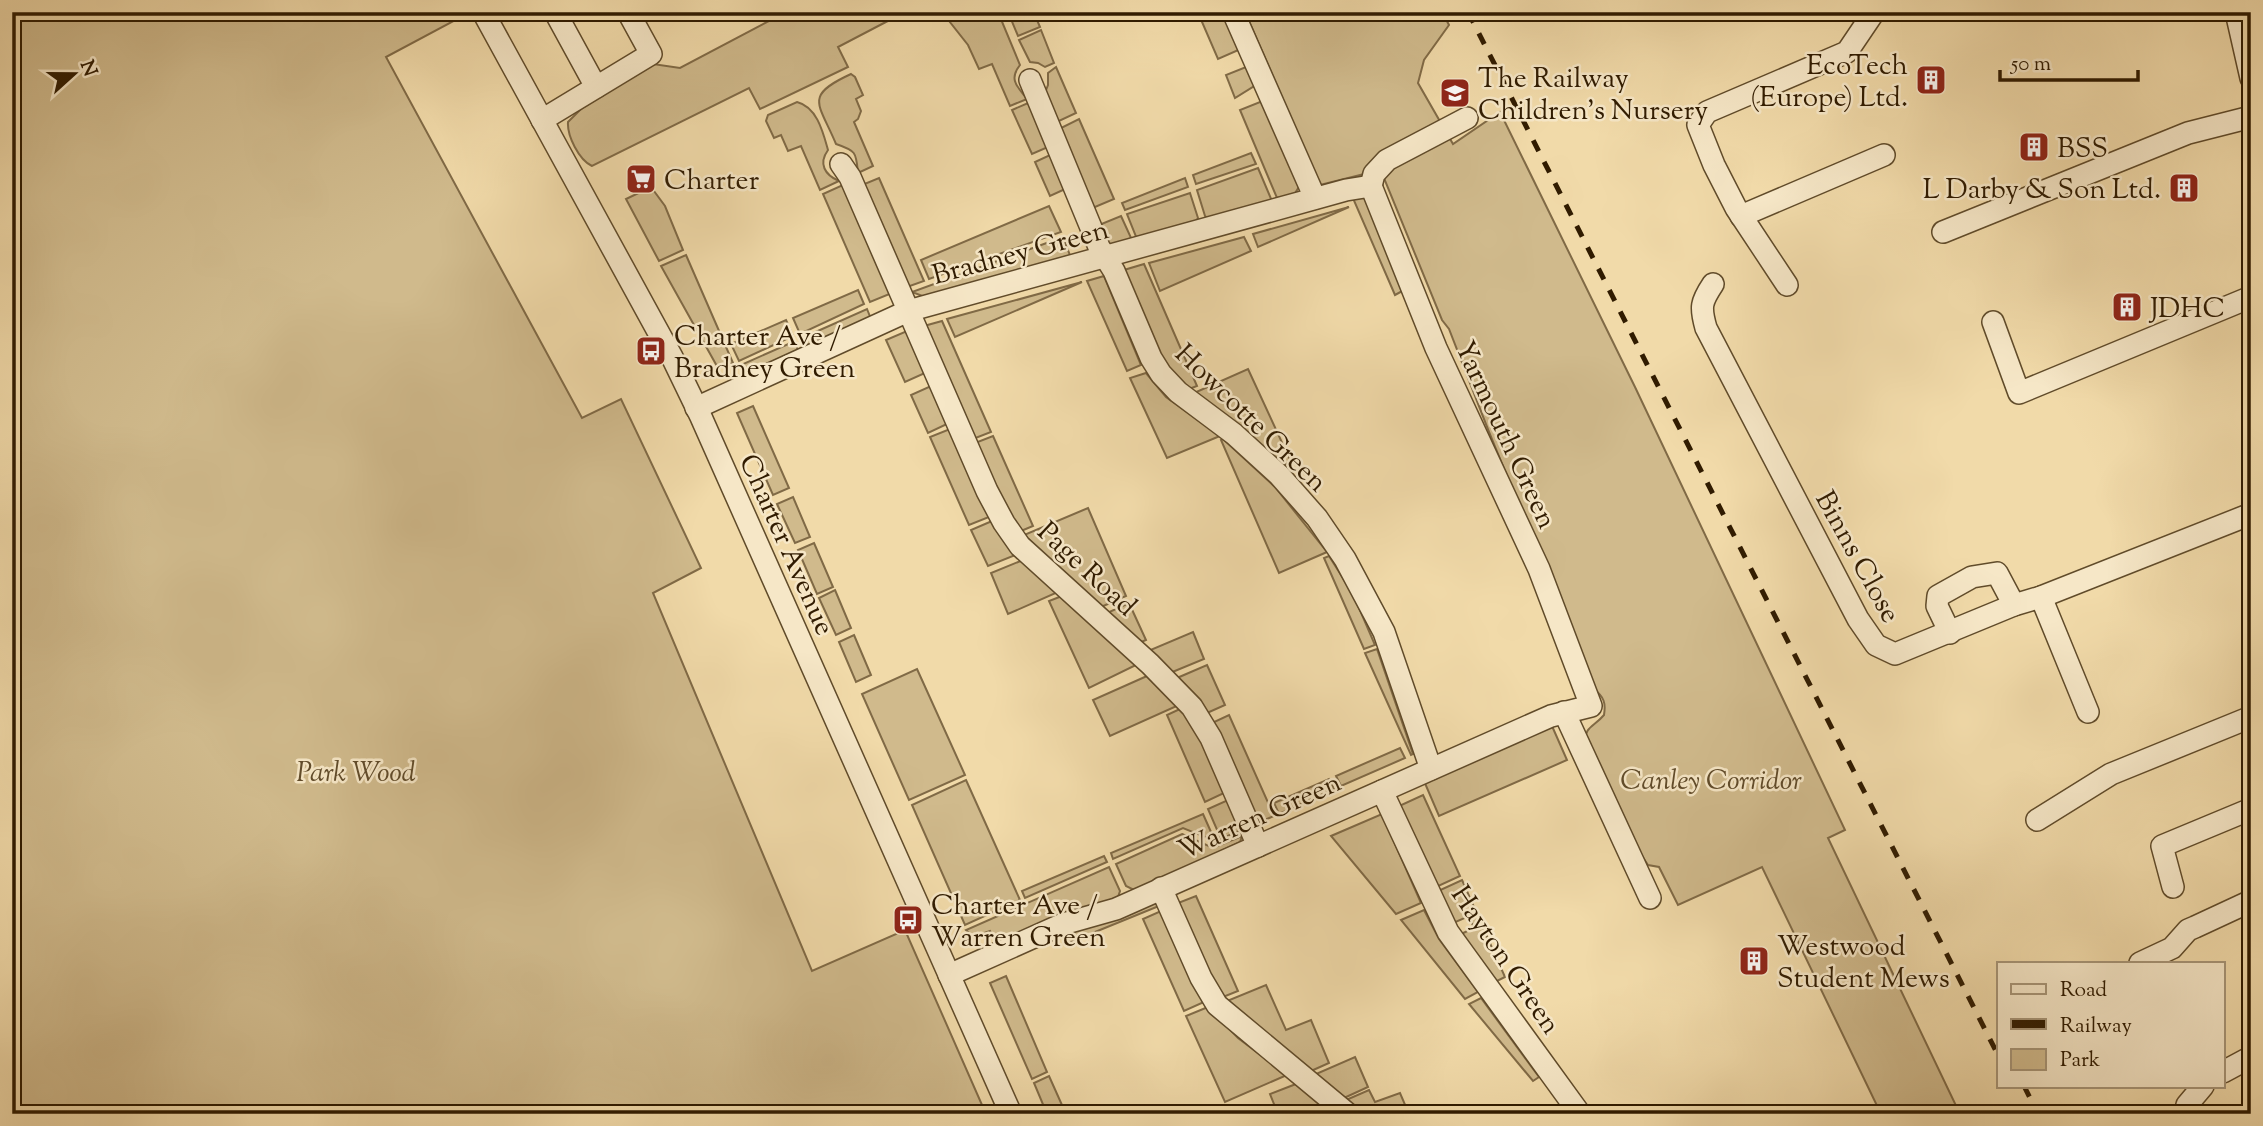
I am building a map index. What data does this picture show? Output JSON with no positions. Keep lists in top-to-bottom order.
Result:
{
  "streets": {
    "street": [
      "Bradney Green",
      "Howcotte Green",
      "Yarmouth Green",
      "Charter Avenue",
      "Binns Close",
      "Page Road",
      "Warren Green",
      "Hayton Green"
    ]
  },
  "crossings": [
    ["Bradney Green", "Howcotte Green"],
    ["Bradney Green", "Yarmouth Green"],
    ["Bradney Green", "Charter Avenue"],
    ["Bradney Green", "Page Road"],
    ["Howcotte Green", "Warren Green"],
    ["Yarmouth Green", "Warren Green"],
    ["Charter Avenue", "Warren Green"],
    ["Page Road", "Warren Green"],
    ["Warren Green", "Hayton Green"]
  ],
  "parks": ["Park Wood", "Canley Corridor"],
  "places": {
    "building": [
      "EcoTech (Europe) Ltd.",
      "BSS",
      "L Darby & Son Ltd.",
      "JDHC",
      "Westwood Student Mews"
    ],
    "school or university": ["The Railway Children's Nursery"],
    "supermarket": ["Charter"],
    "bus stop": ["Charter Ave / Bradney Green", "Charter Ave / Warren Green"]
  },
  "legend": ["Road", "Railway", "Park"],
  "scale_bar": "50 m",
  "north": "right"
}
